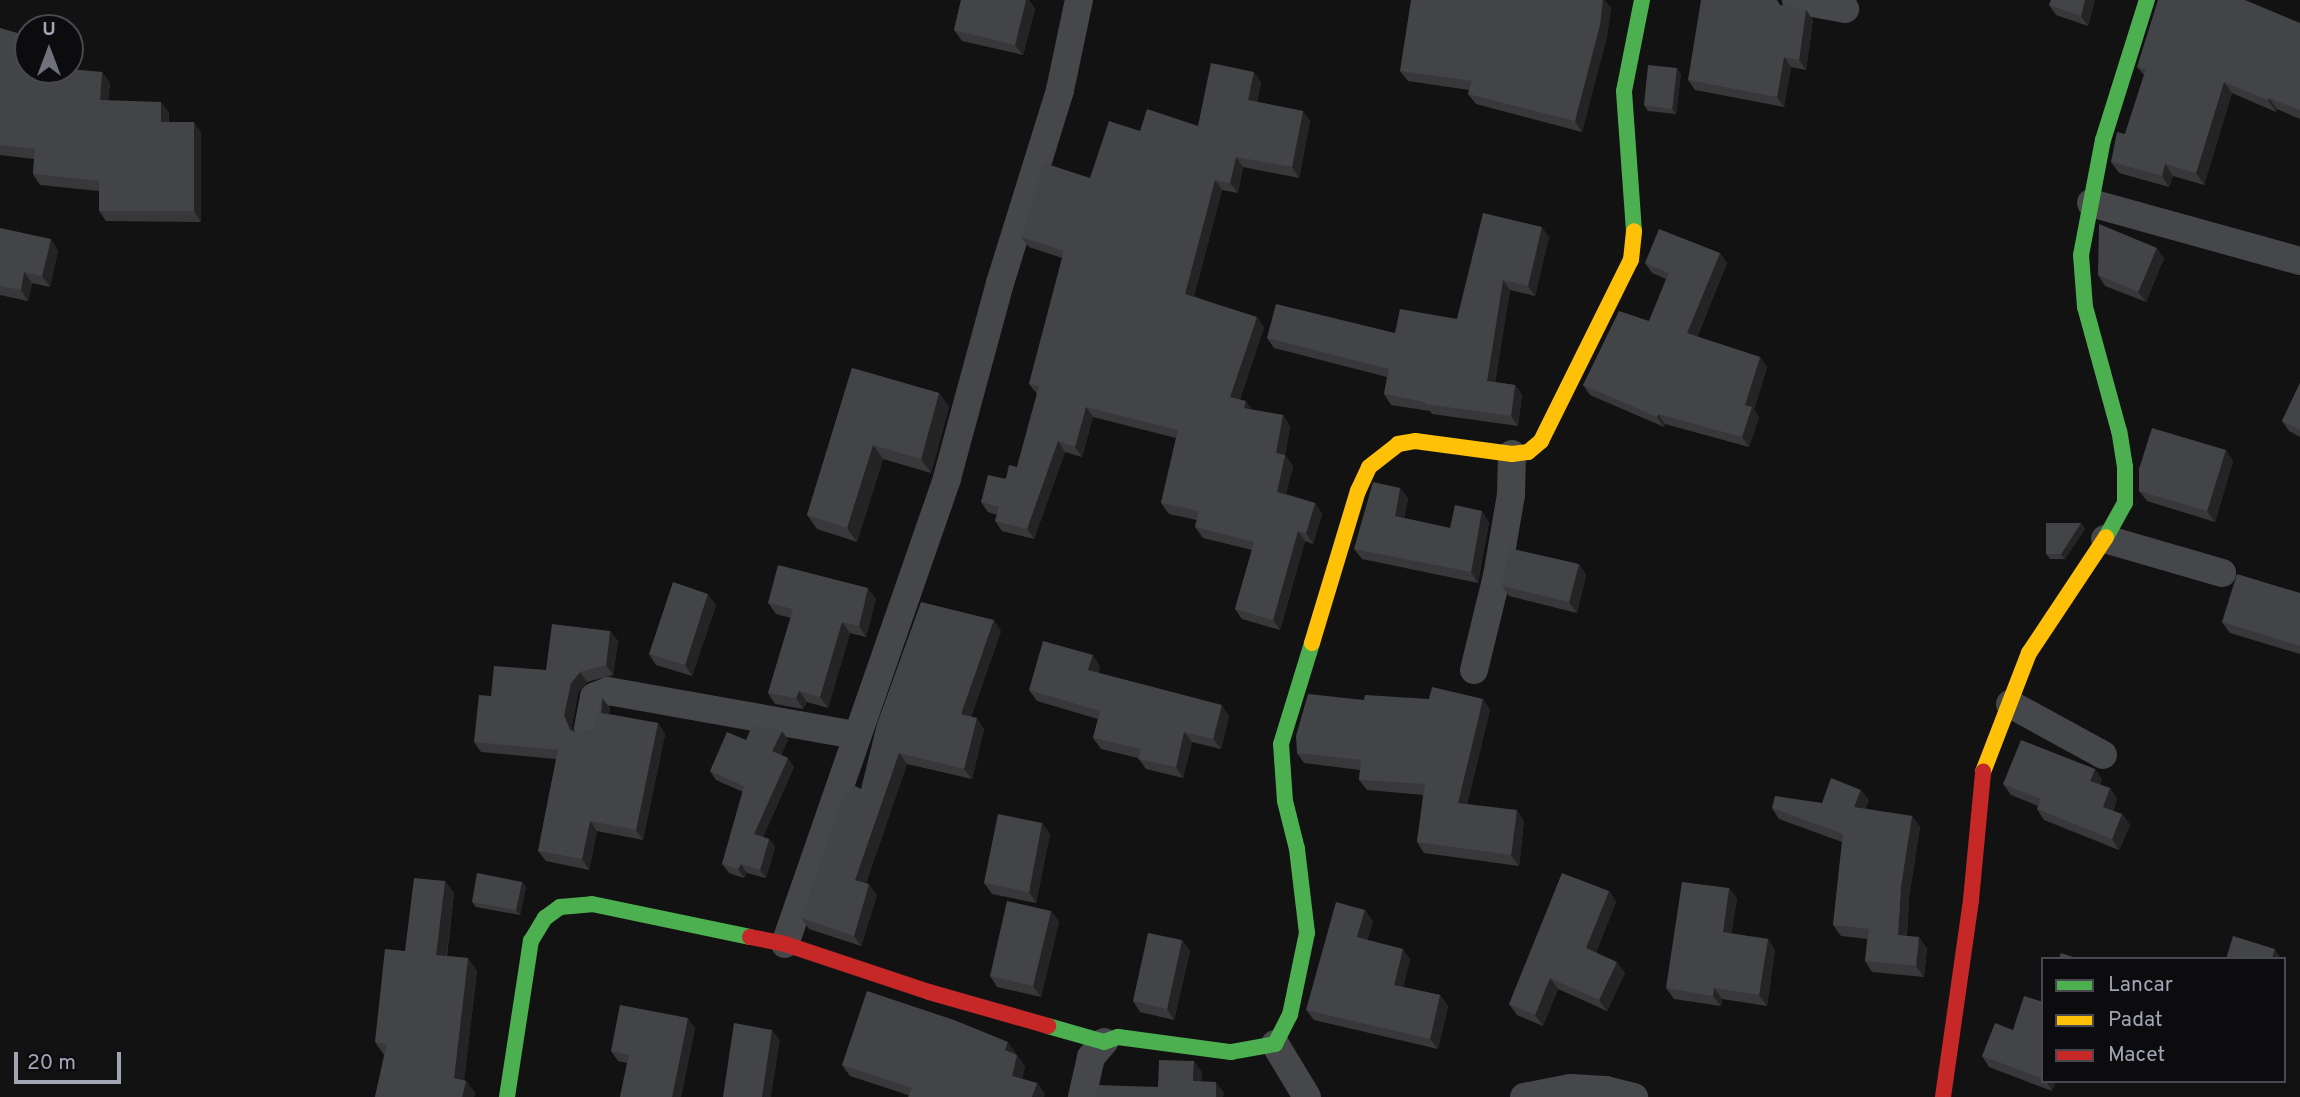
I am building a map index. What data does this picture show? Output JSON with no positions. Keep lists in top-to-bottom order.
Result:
{
  "legend": ["Lancar", "Padat", "Macet"],
  "scale_bar": "20 m",
  "north": "top"
}
